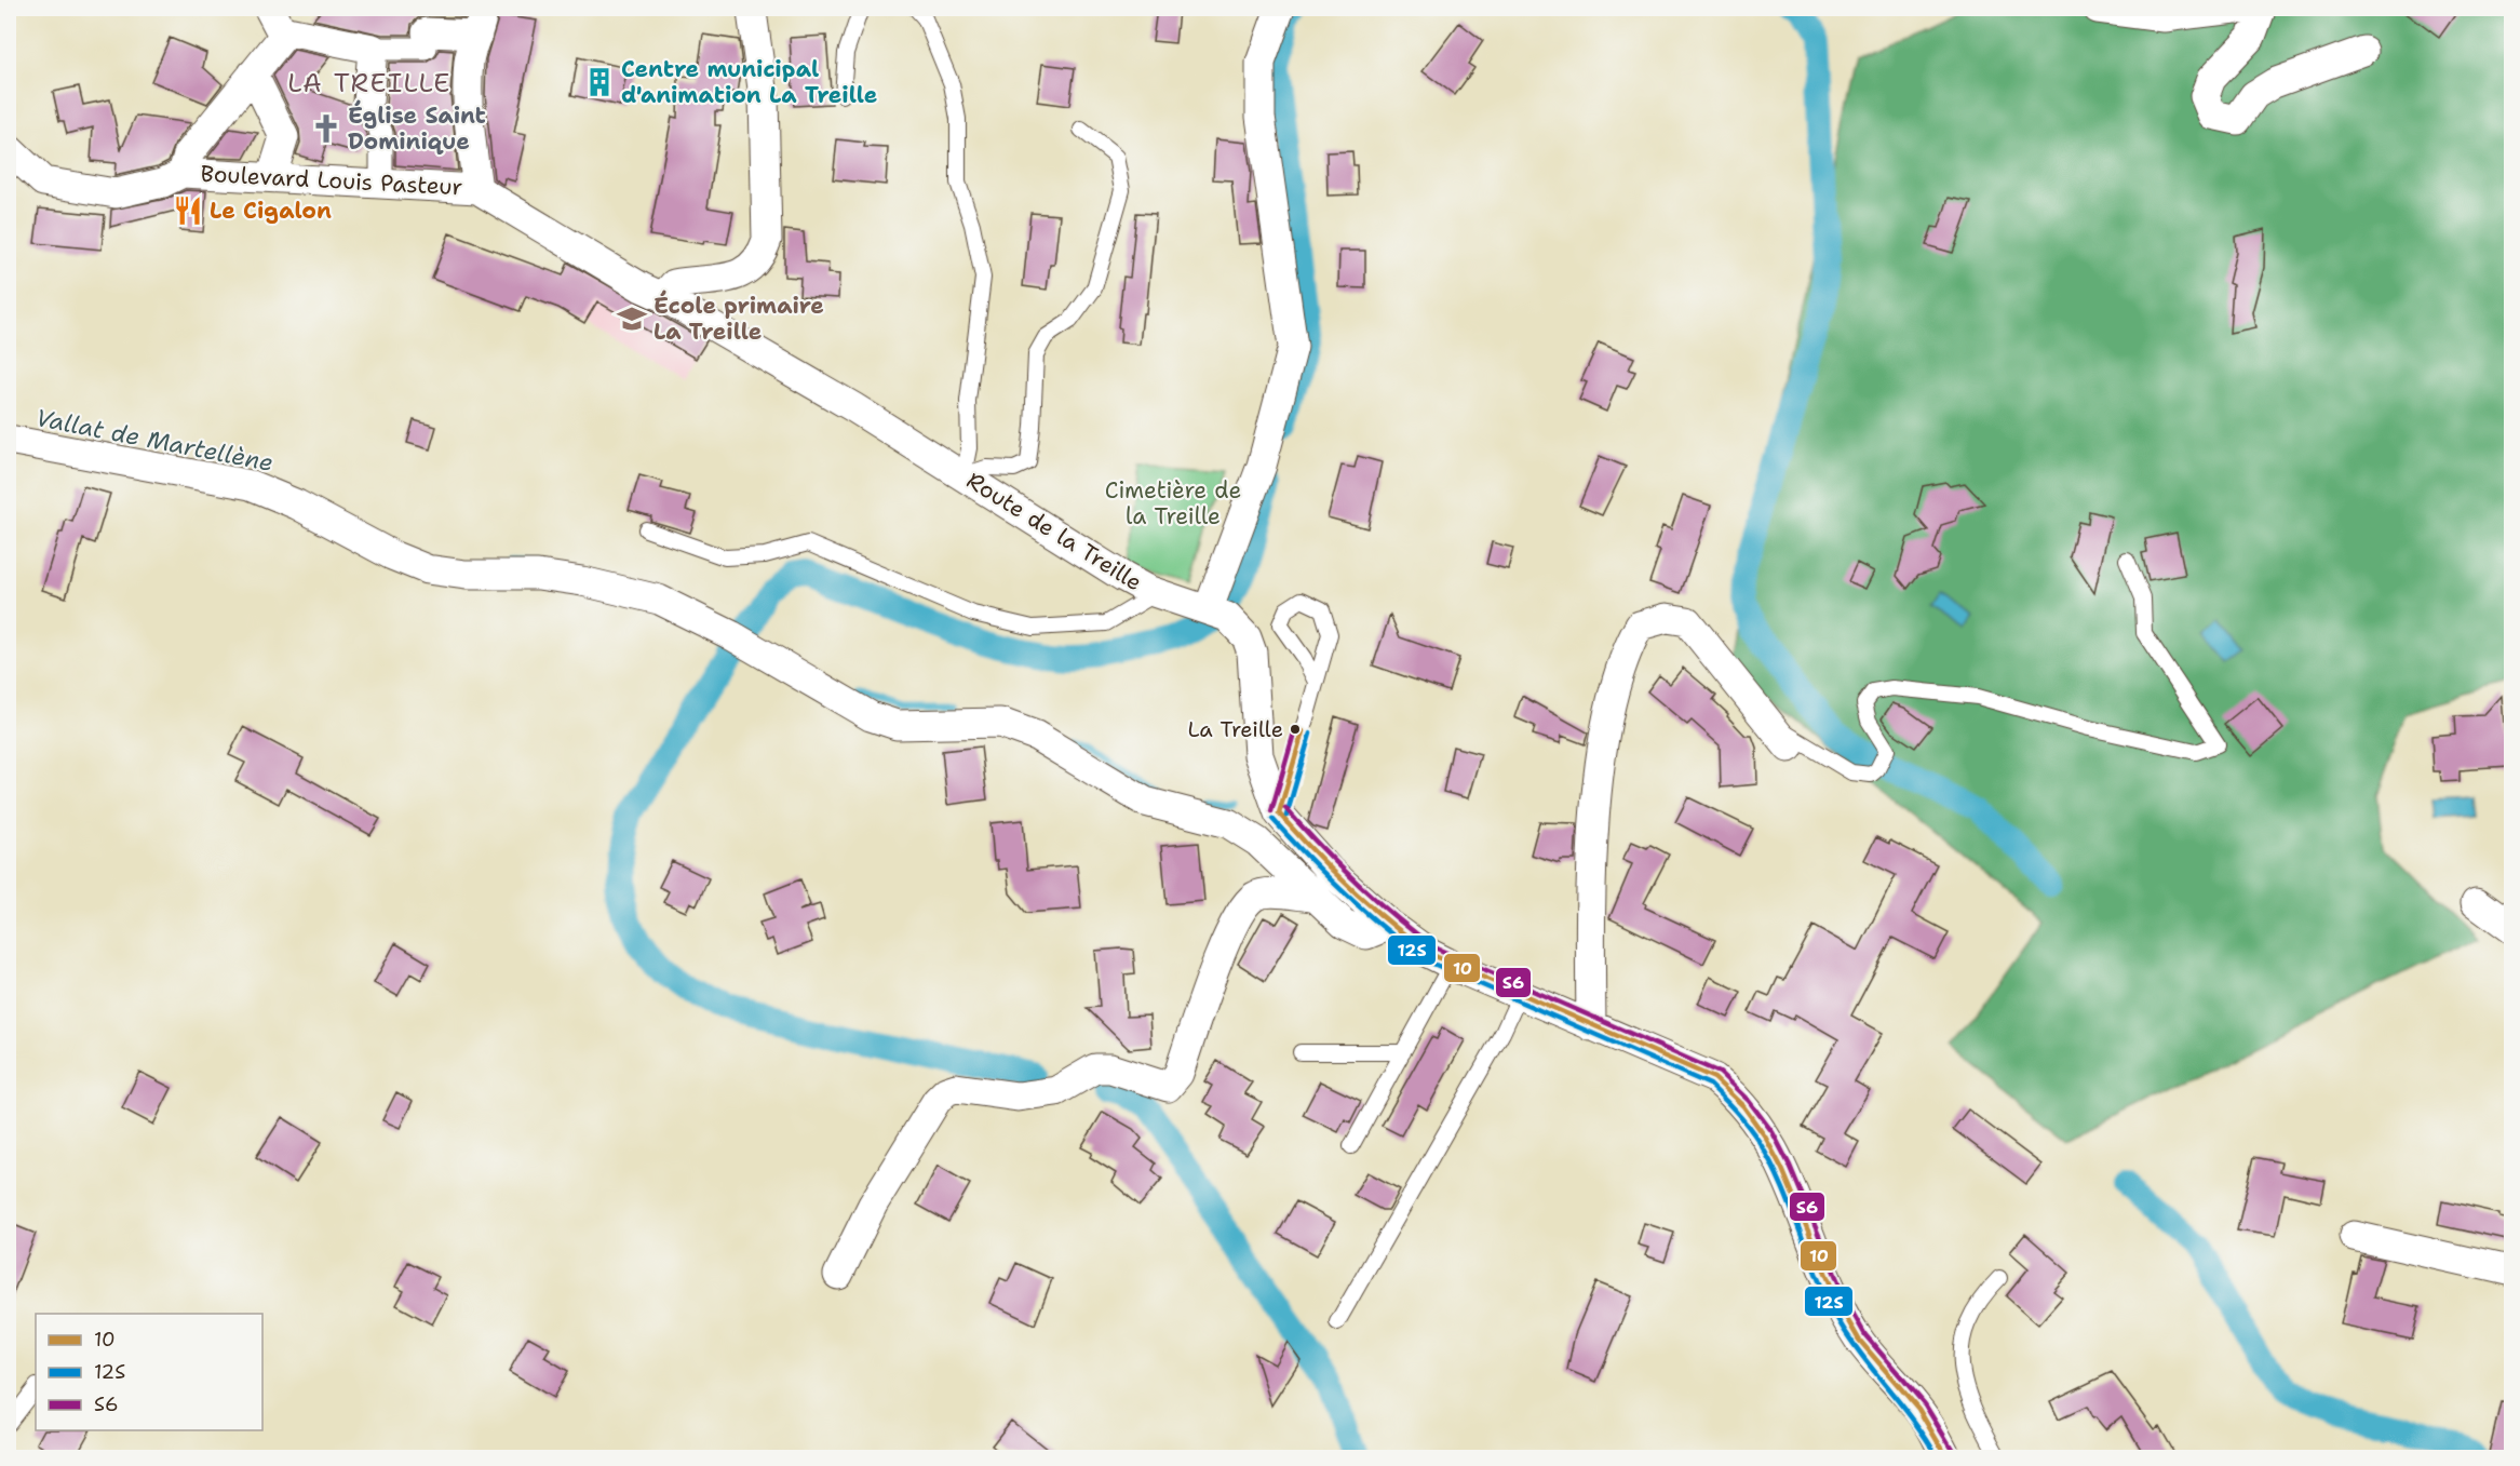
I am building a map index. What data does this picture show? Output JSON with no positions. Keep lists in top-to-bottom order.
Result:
{
  "streets": {
    "street": ["Boulevard Louis Pasteur", "Route de la Treille"]
  },
  "crossings": [
    ["Boulevard Louis Pasteur", "Route de la Treille"]
  ],
  "districts": ["LA TREILLE"],
  "water": ["Vallat de Martellène"],
  "parks": ["Cimetière de la Treille"],
  "places": {
    "building": ["Centre municipal d'animation La Treille"],
    "church": ["Église Saint Dominique"],
    "restaurant": ["Le Cigalon"],
    "school or university": ["École primaire La Treille"],
    "other": ["La Treille"]
  },
  "lines": ["transit line S6", "transit line 10", "transit line 12S"],
  "legend": ["10", "12S", "S6"]
}
